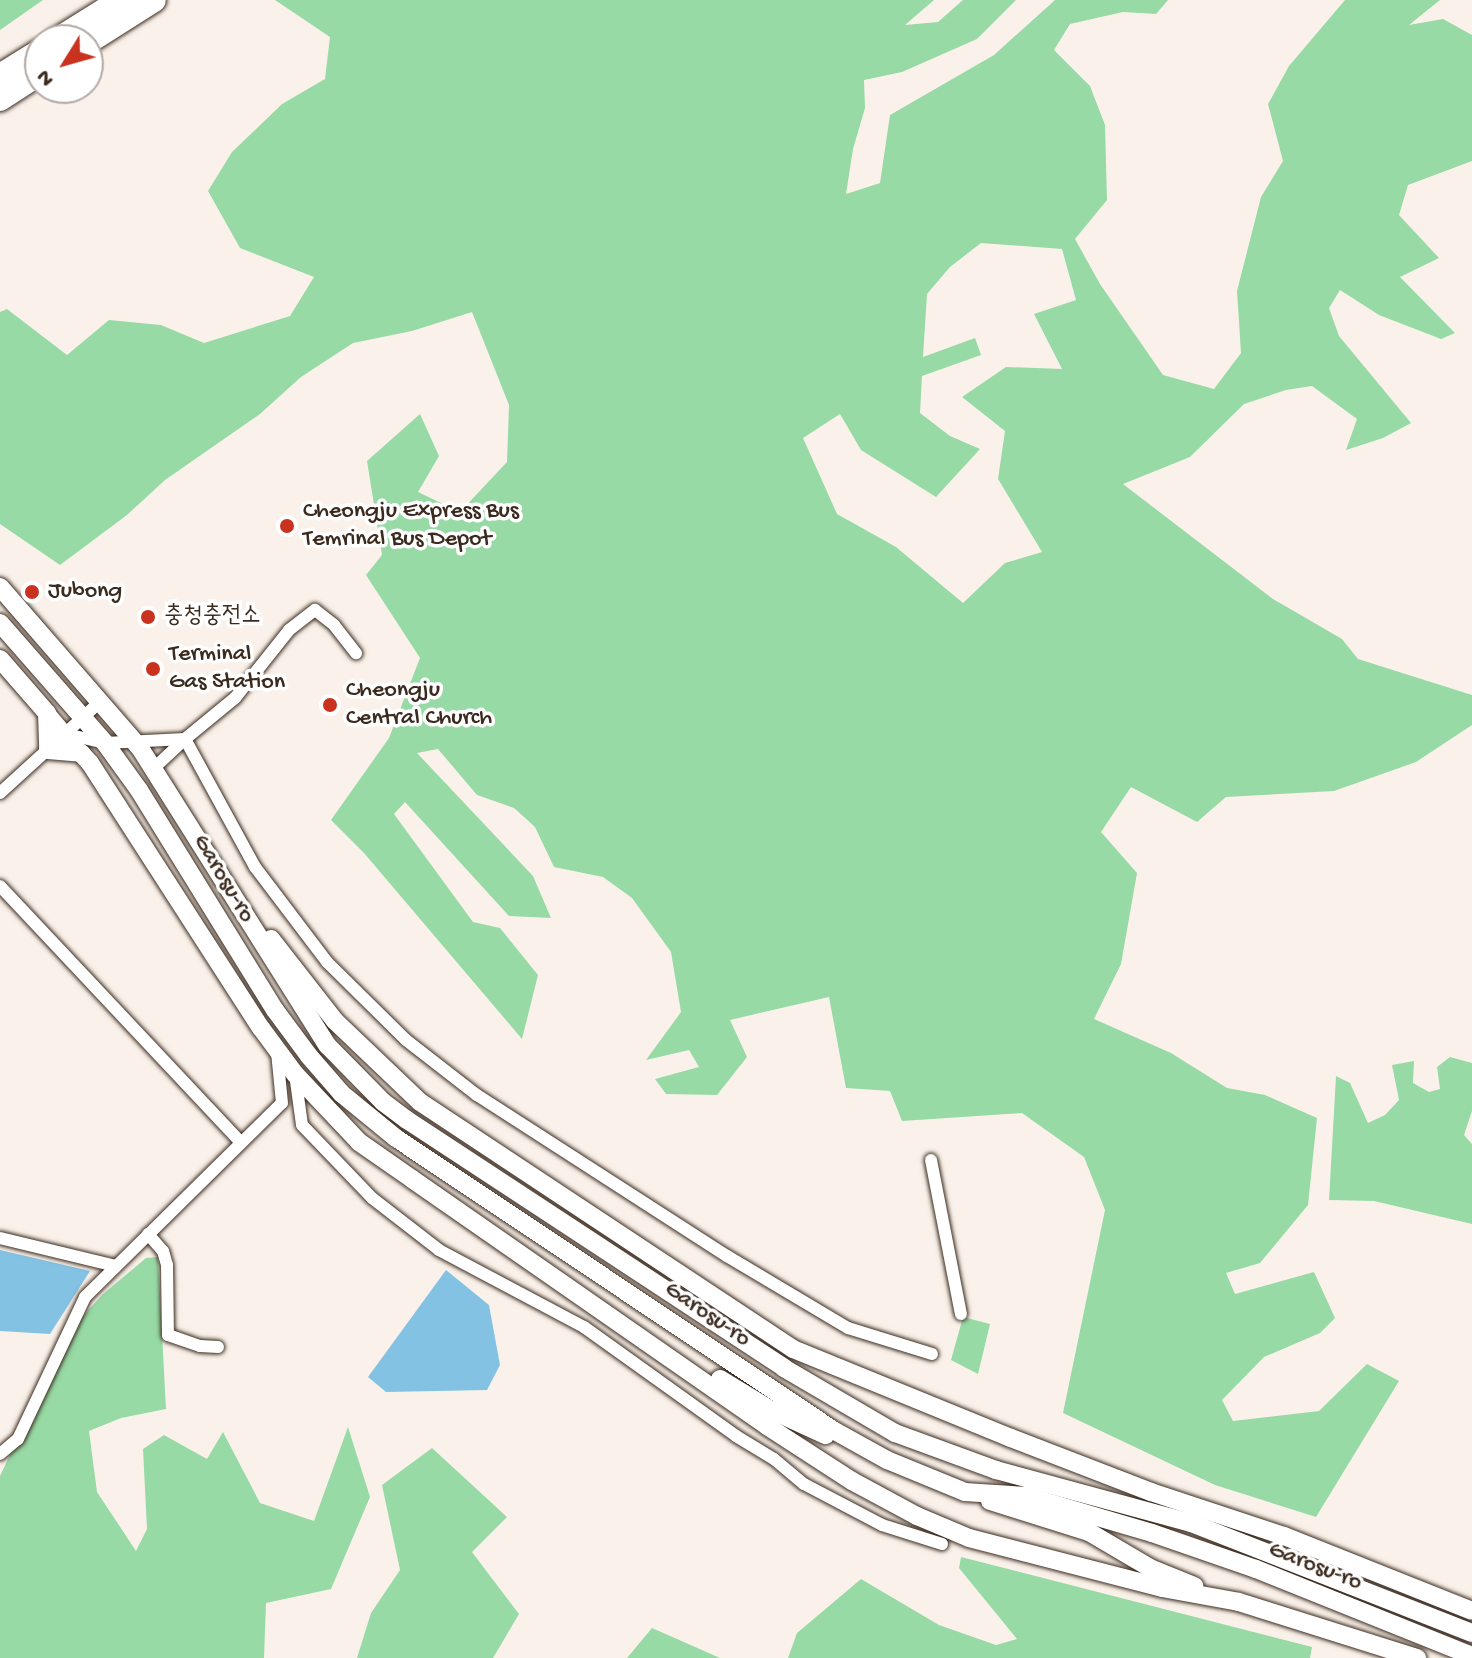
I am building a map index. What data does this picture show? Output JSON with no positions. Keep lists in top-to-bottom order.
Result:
{
  "streets": {
    "main road": ["Garosu-ro"]
  },
  "places": [
    "Cheongju Express Bus Temrinal Bus Depot",
    "Jubong",
    "충청충전소",
    "Terminal Gas Station",
    "Cheongju Central Church"
  ],
  "north": "bottom left"
}
